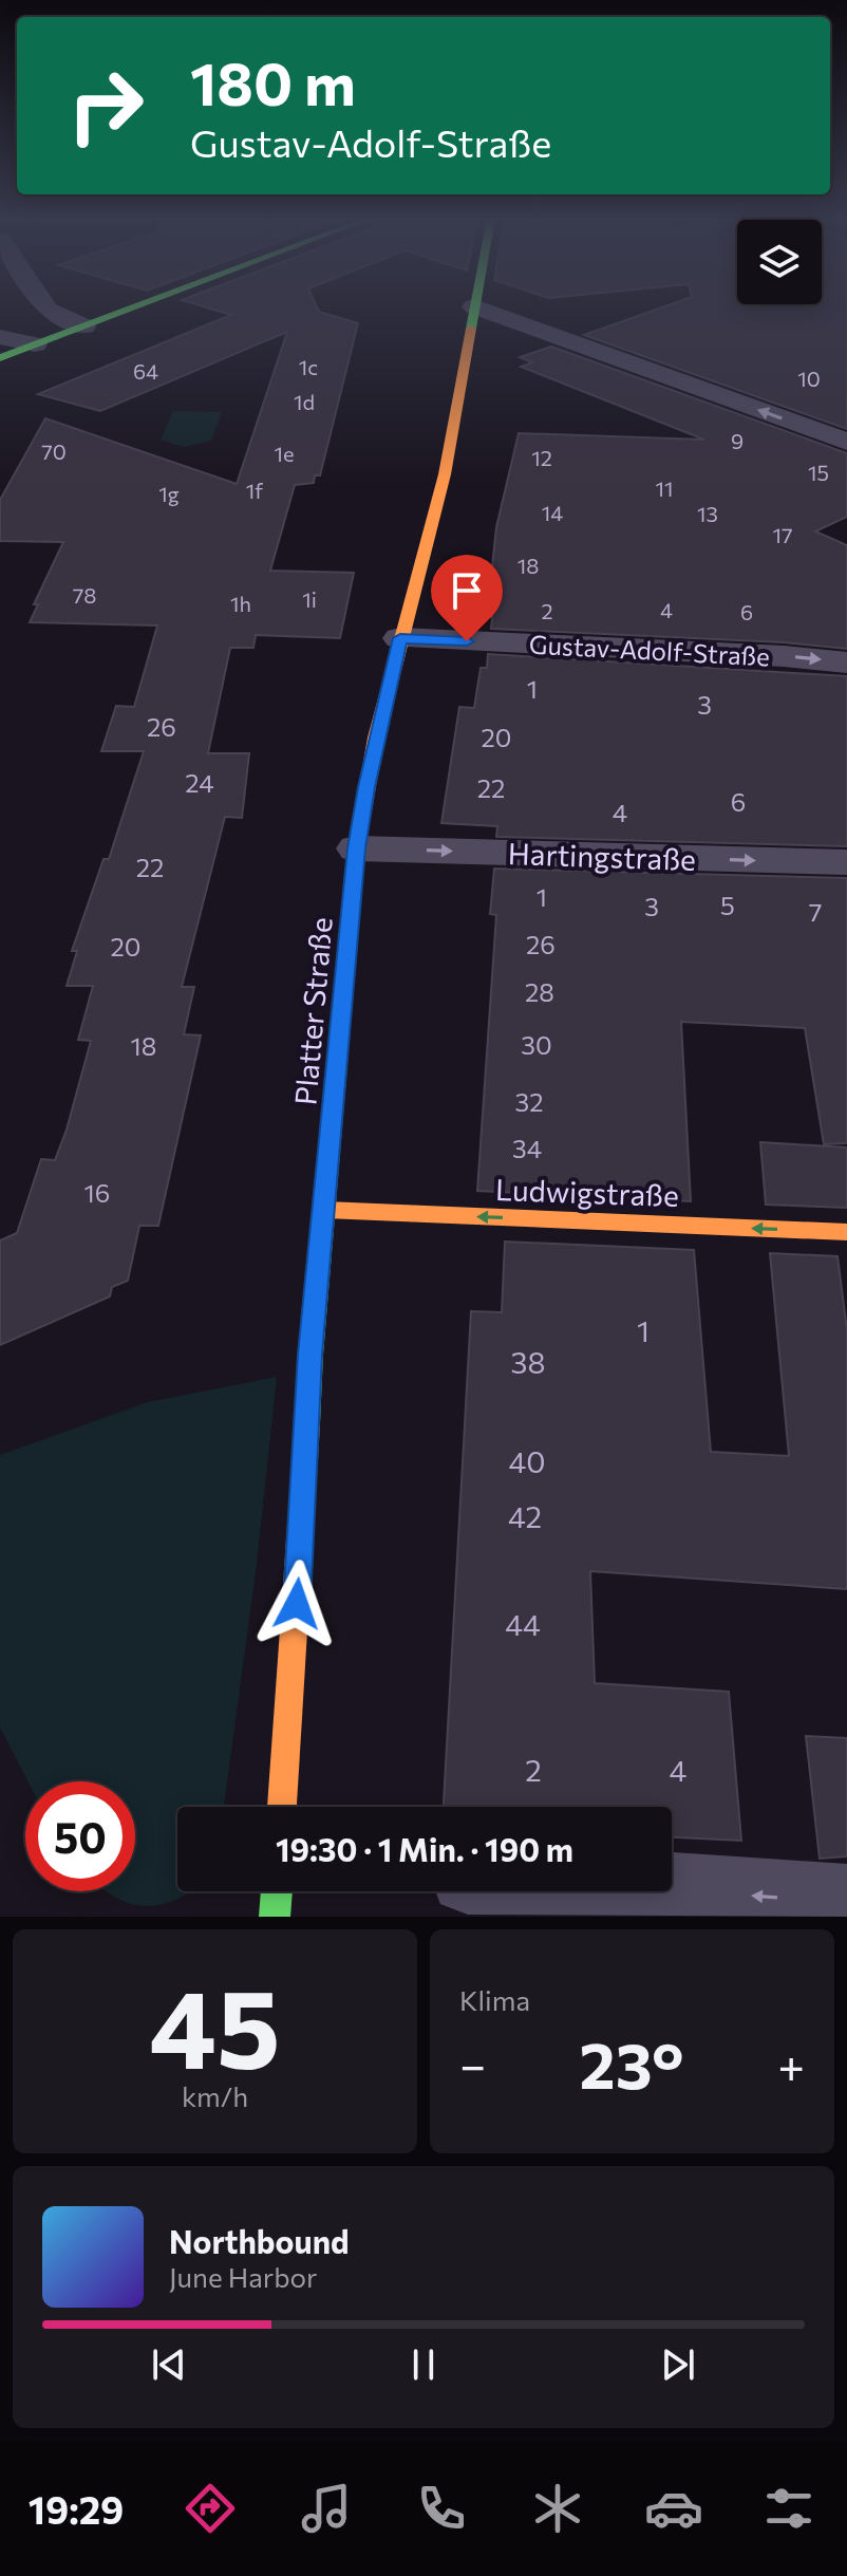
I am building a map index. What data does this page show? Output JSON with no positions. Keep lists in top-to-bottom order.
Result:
{
  "streets": {
    "main road": ["Platter Straße", "Ludwigstraße"],
    "street": ["Gustav-Adolf-Straße", "Hartingstraße"]
  },
  "crossings": [
    ["Gustav-Adolf-Straße", "Platter Straße"],
    ["Hartingstraße", "Platter Straße"],
    ["Platter Straße", "Ludwigstraße"]
  ],
  "one_way": ["Hartingstraße", "Ludwigstraße"],
  "house_numbers": [
    "1c",
    "64",
    "10",
    "1d",
    "9",
    "70",
    "1e",
    "12",
    "15",
    "11",
    "1f",
    "1g",
    "14",
    "13",
    "17",
    "18",
    "78",
    "1i",
    "1h",
    "4",
    "2",
    "6",
    "1",
    "3",
    "26",
    "20",
    "24",
    "22",
    "6",
    "4",
    "22",
    "1",
    "5",
    "3",
    "7",
    "26",
    "20",
    "28",
    "30",
    "18",
    "32",
    "34",
    "16",
    "1",
    "38",
    "40",
    "42",
    "44",
    "2",
    "4"
  ],
  "page": {
    "turn": ["180 m", "Gustav-Adolf-Straße"],
    "limit": "50",
    "trip": "19:30 · 1 Min. · 190 m",
    "tile": [
      ["45", "km/h"],
      "Klima"
    ],
    "heat": ["−", "23°", "+"],
    "song": ["Northbound", "June Harbor"],
    "tabs": "19:29"
  }
}
